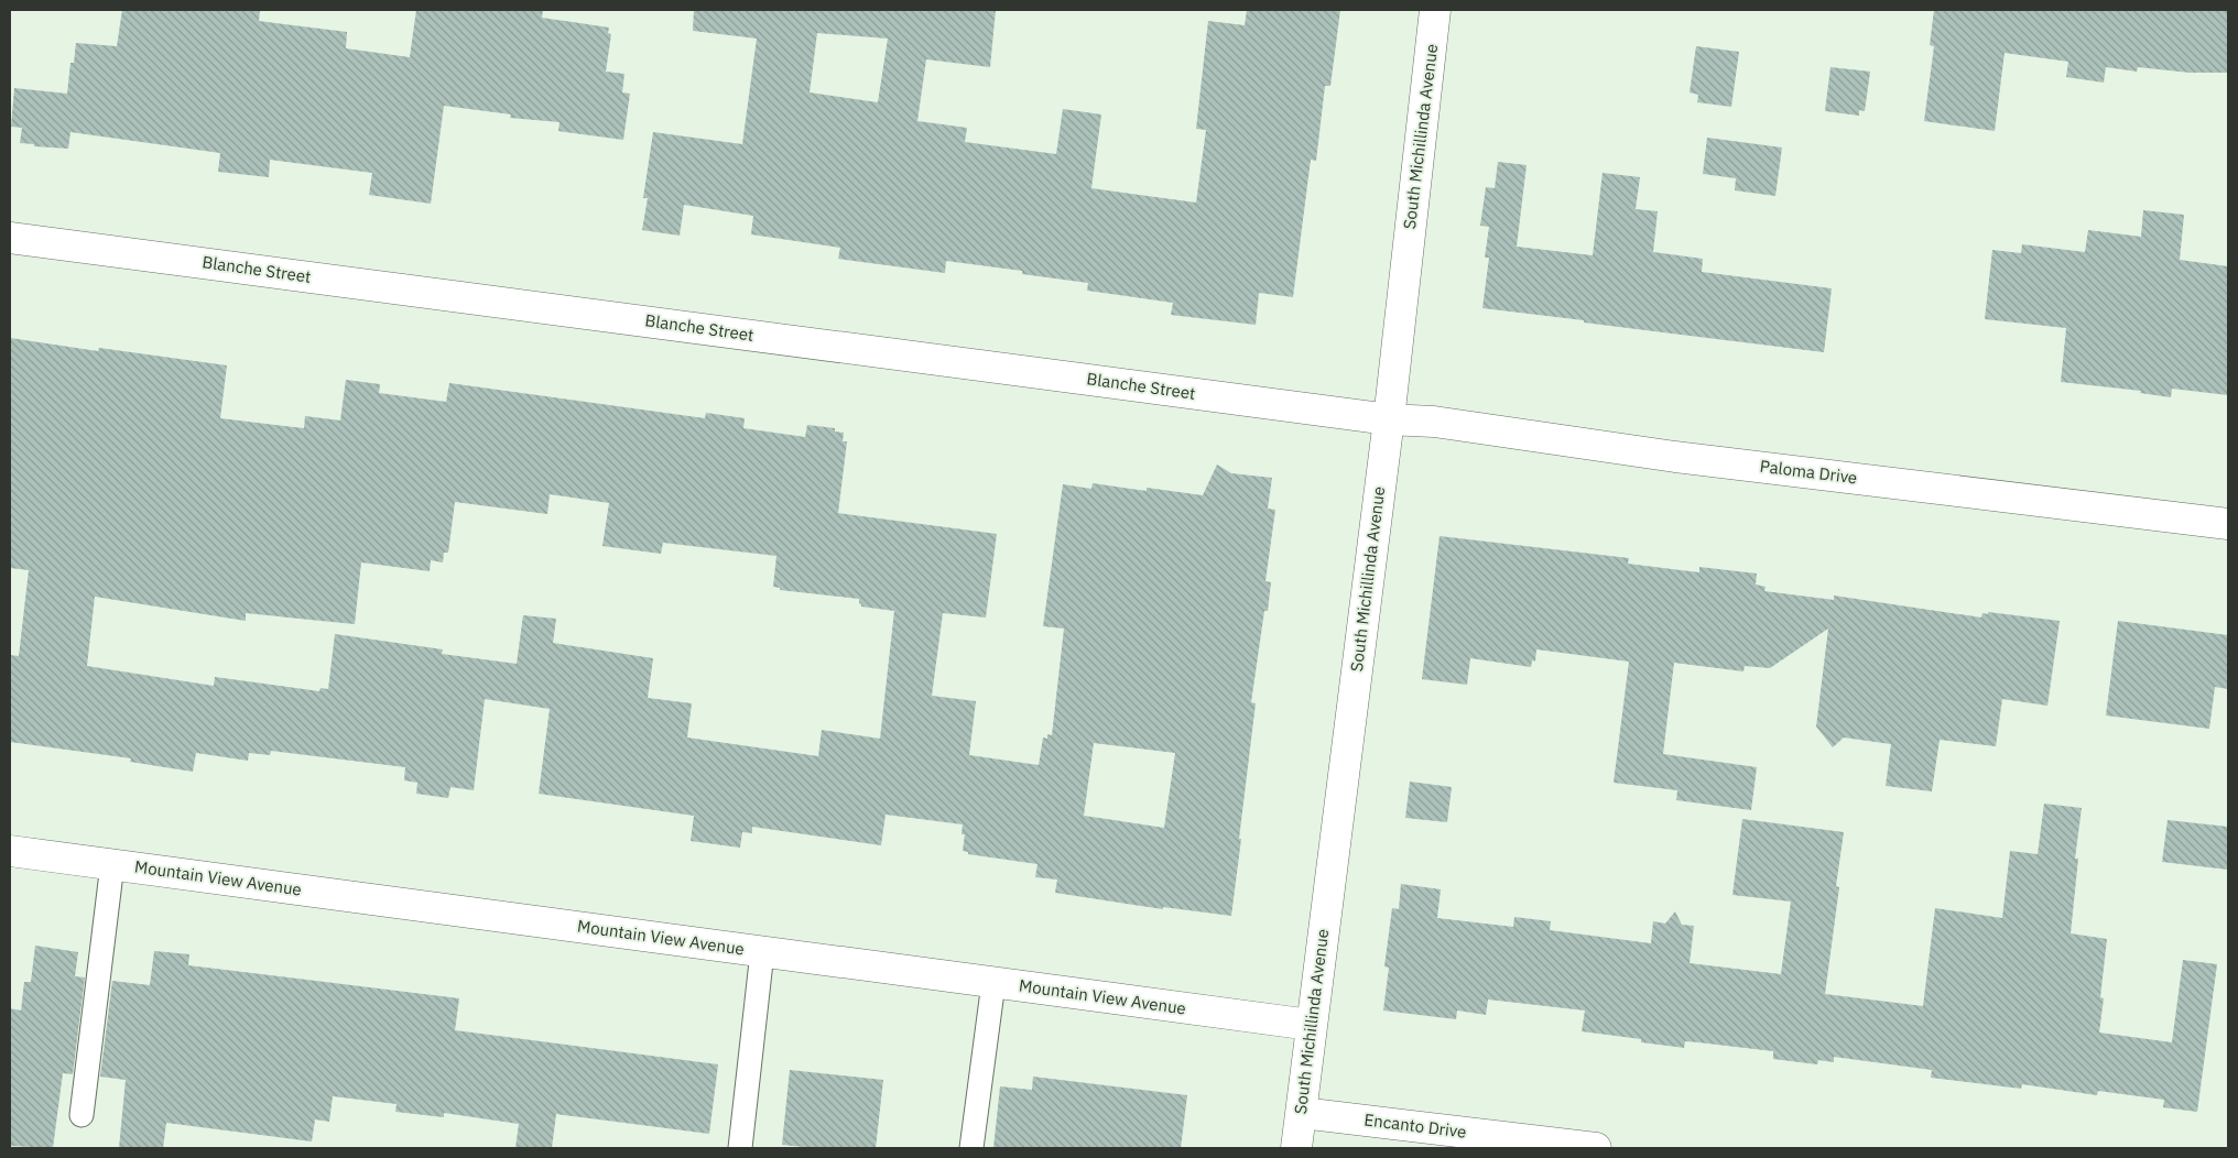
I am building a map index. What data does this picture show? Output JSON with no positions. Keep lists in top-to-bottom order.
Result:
{
  "streets": {
    "street": [
      "South Michillinda Avenue",
      "Blanche Street",
      "Paloma Drive",
      "Mountain View Avenue",
      "Encanto Drive"
    ]
  },
  "crossings": [
    ["South Michillinda Avenue", "Blanche Street"],
    ["South Michillinda Avenue", "Paloma Drive"],
    ["South Michillinda Avenue", "Mountain View Avenue"],
    ["South Michillinda Avenue", "Encanto Drive"],
    ["Blanche Street", "Paloma Drive"]
  ]
}
